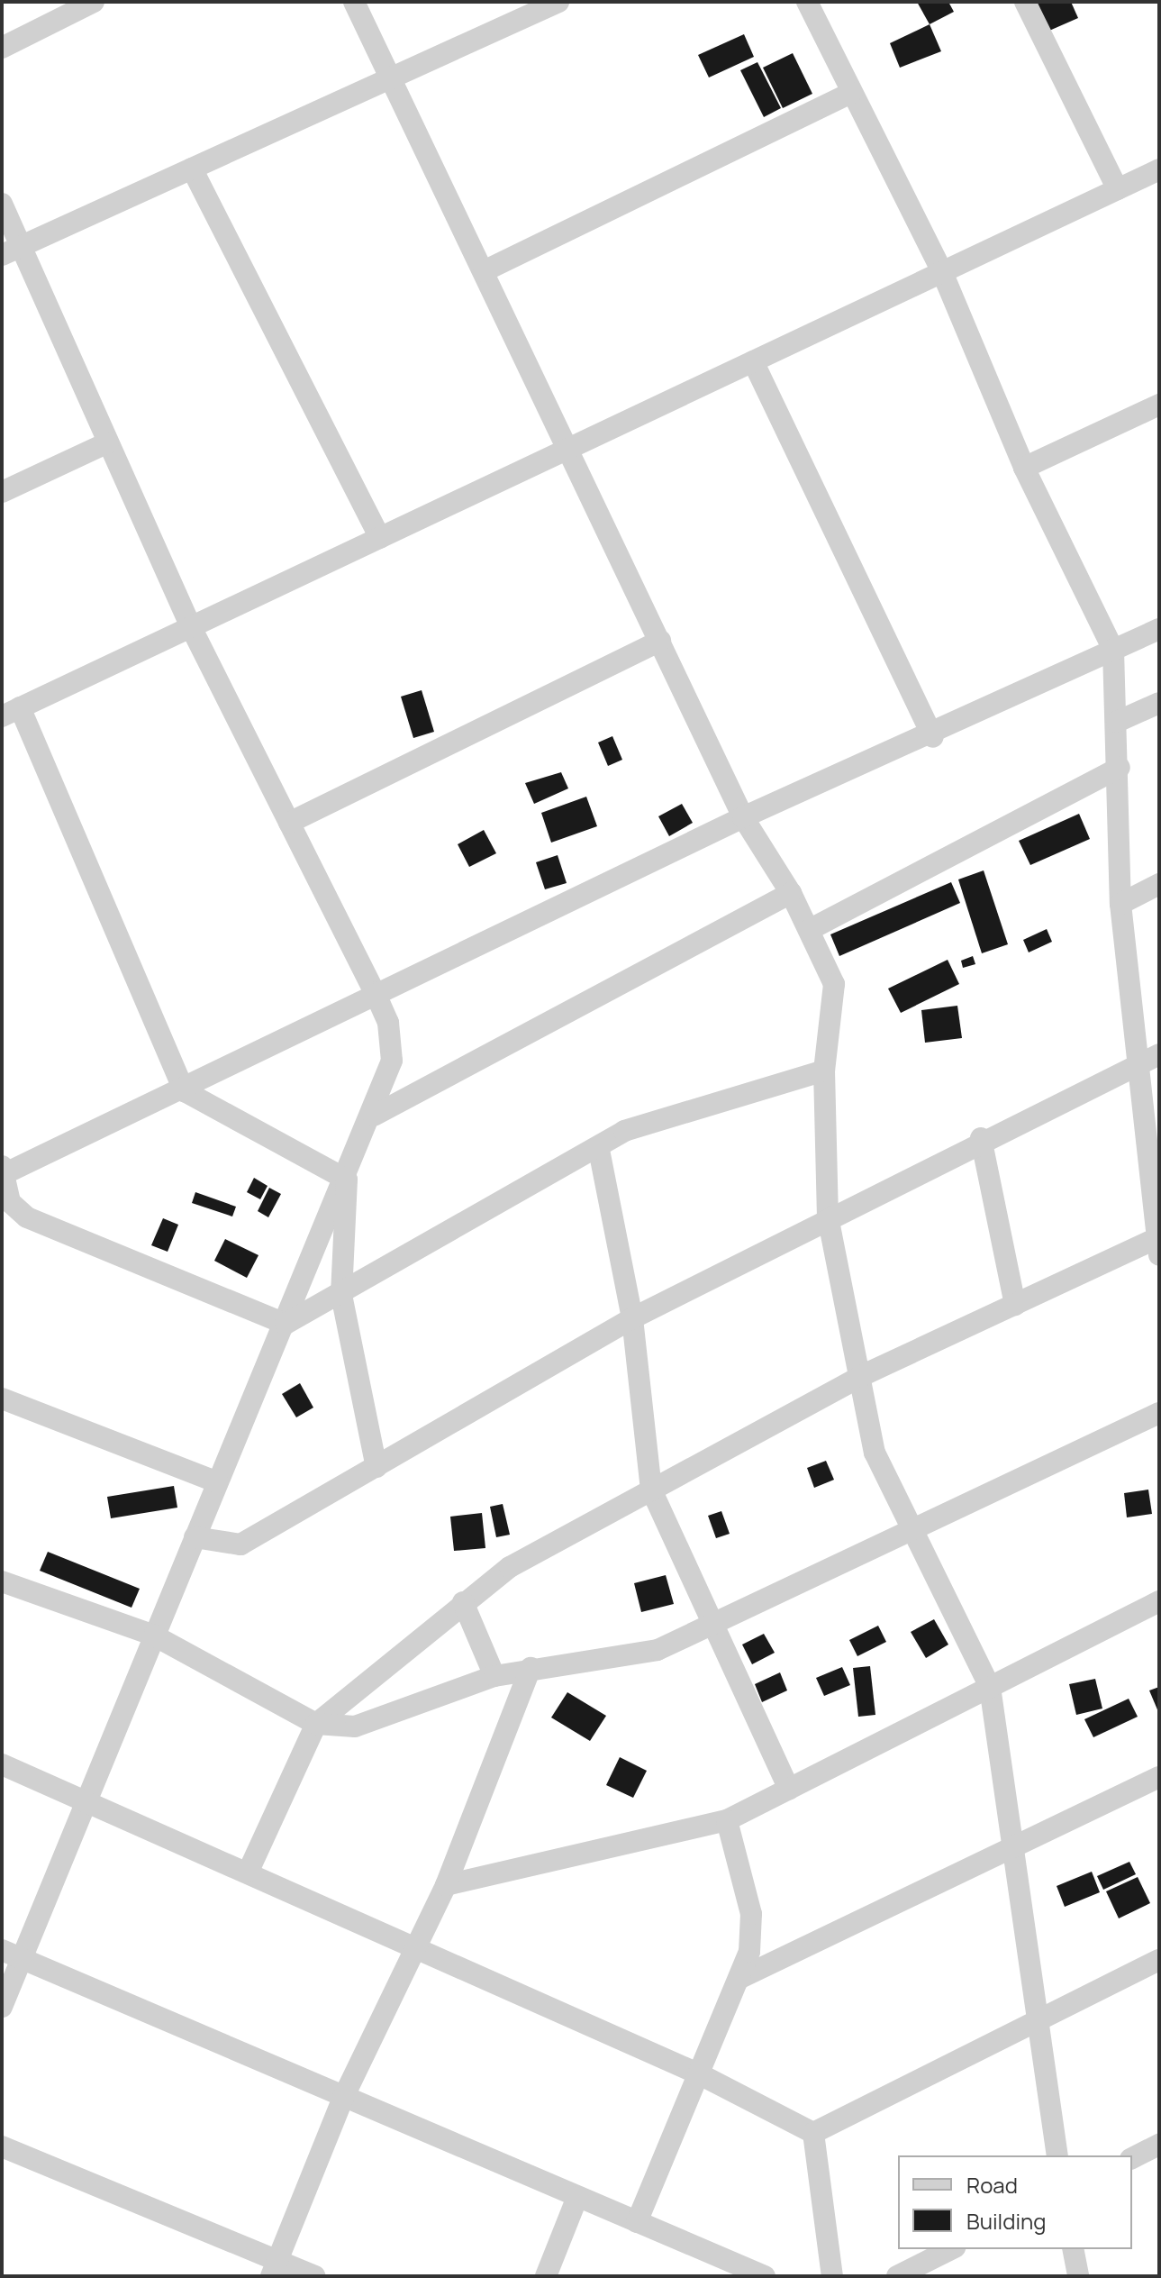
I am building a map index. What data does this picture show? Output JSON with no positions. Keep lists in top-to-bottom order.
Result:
{
  "legend": ["Road", "Building"]
}
